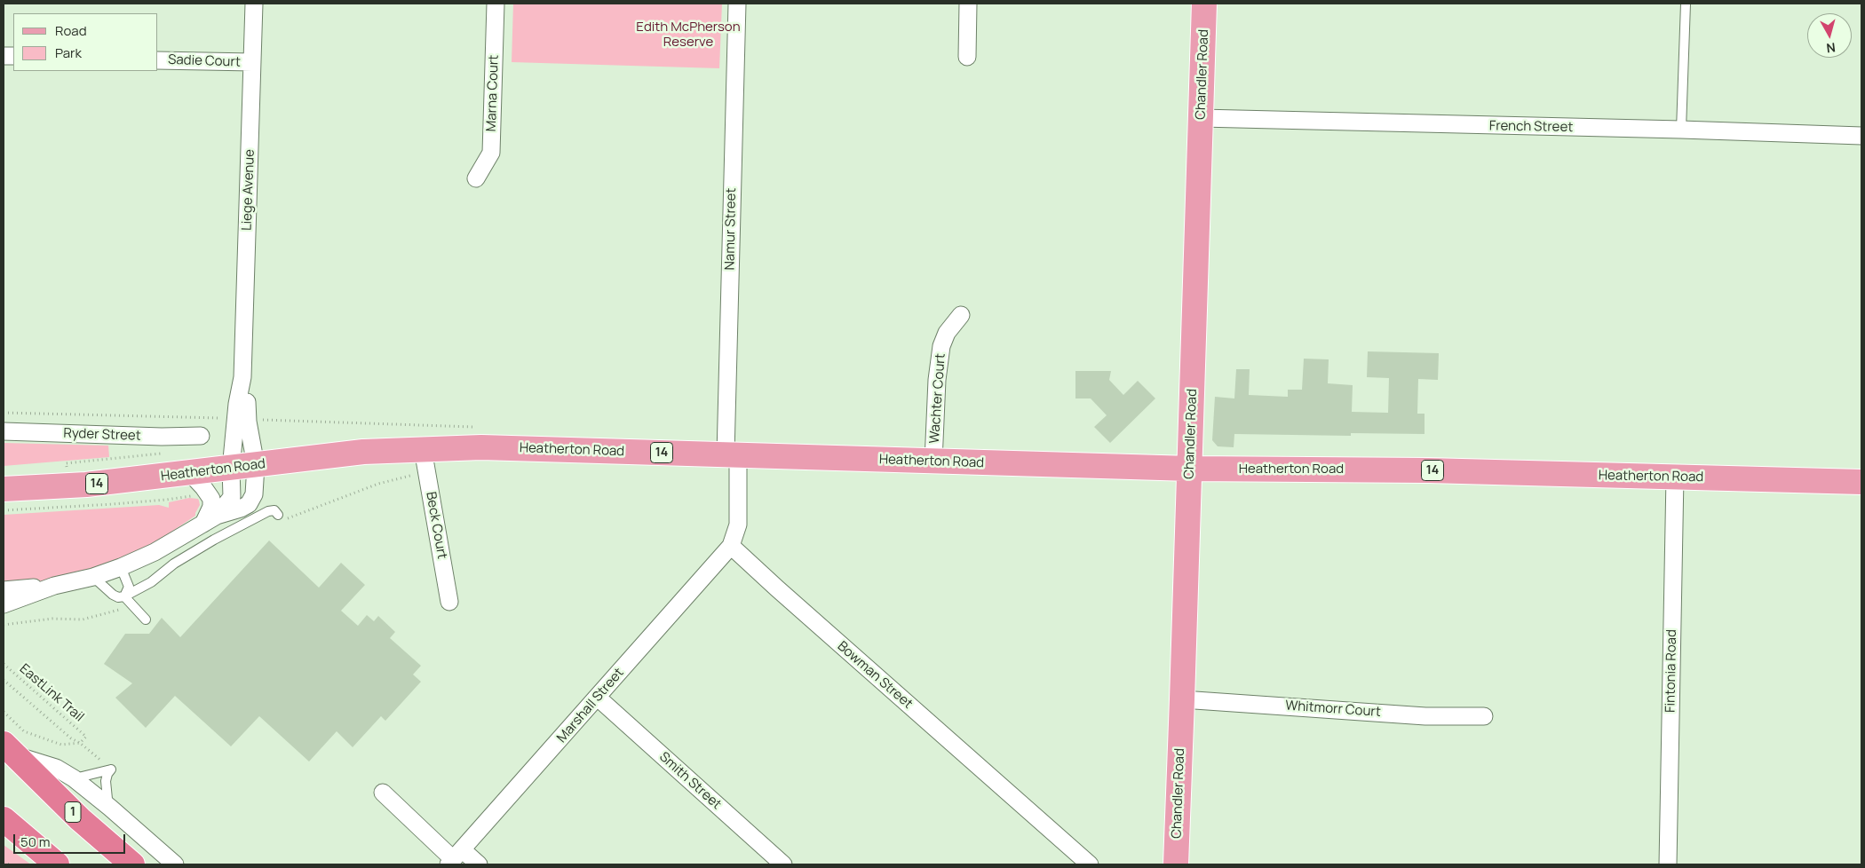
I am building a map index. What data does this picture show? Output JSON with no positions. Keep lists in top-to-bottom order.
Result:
{
  "streets": {
    "highway": ["1"],
    "main road": ["Chandler Road", "Heatherton Road", "14"],
    "street": [
      "Sadie Court",
      "Marna Court",
      "French Street",
      "Liege Avenue",
      "Namur Street",
      "Wachter Court",
      "Ryder Street",
      "Beck Court",
      "Fintonia Road",
      "Bowman Street",
      "Marshall Street",
      "Whitmorr Court",
      "Smith Street"
    ],
    "path": ["EastLink Trail"]
  },
  "crossings": [
    ["Sadie Court", "Liege Avenue"],
    ["Chandler Road", "French Street"],
    ["Chandler Road", "Heatherton Road"],
    ["Chandler Road", "Whitmorr Court"],
    ["Liege Avenue", "Heatherton Road"],
    ["Namur Street", "Heatherton Road"],
    ["Wachter Court", "Heatherton Road"],
    ["Heatherton Road", "Beck Court"],
    ["Heatherton Road", "Fintonia Road"],
    ["Bowman Street", "Marshall Street"],
    ["Marshall Street", "Smith Street"]
  ],
  "parks": ["Edith McPherson Reserve"],
  "legend": ["Road", "Park"],
  "scale_bar": "50 m",
  "north": "bottom"
}
